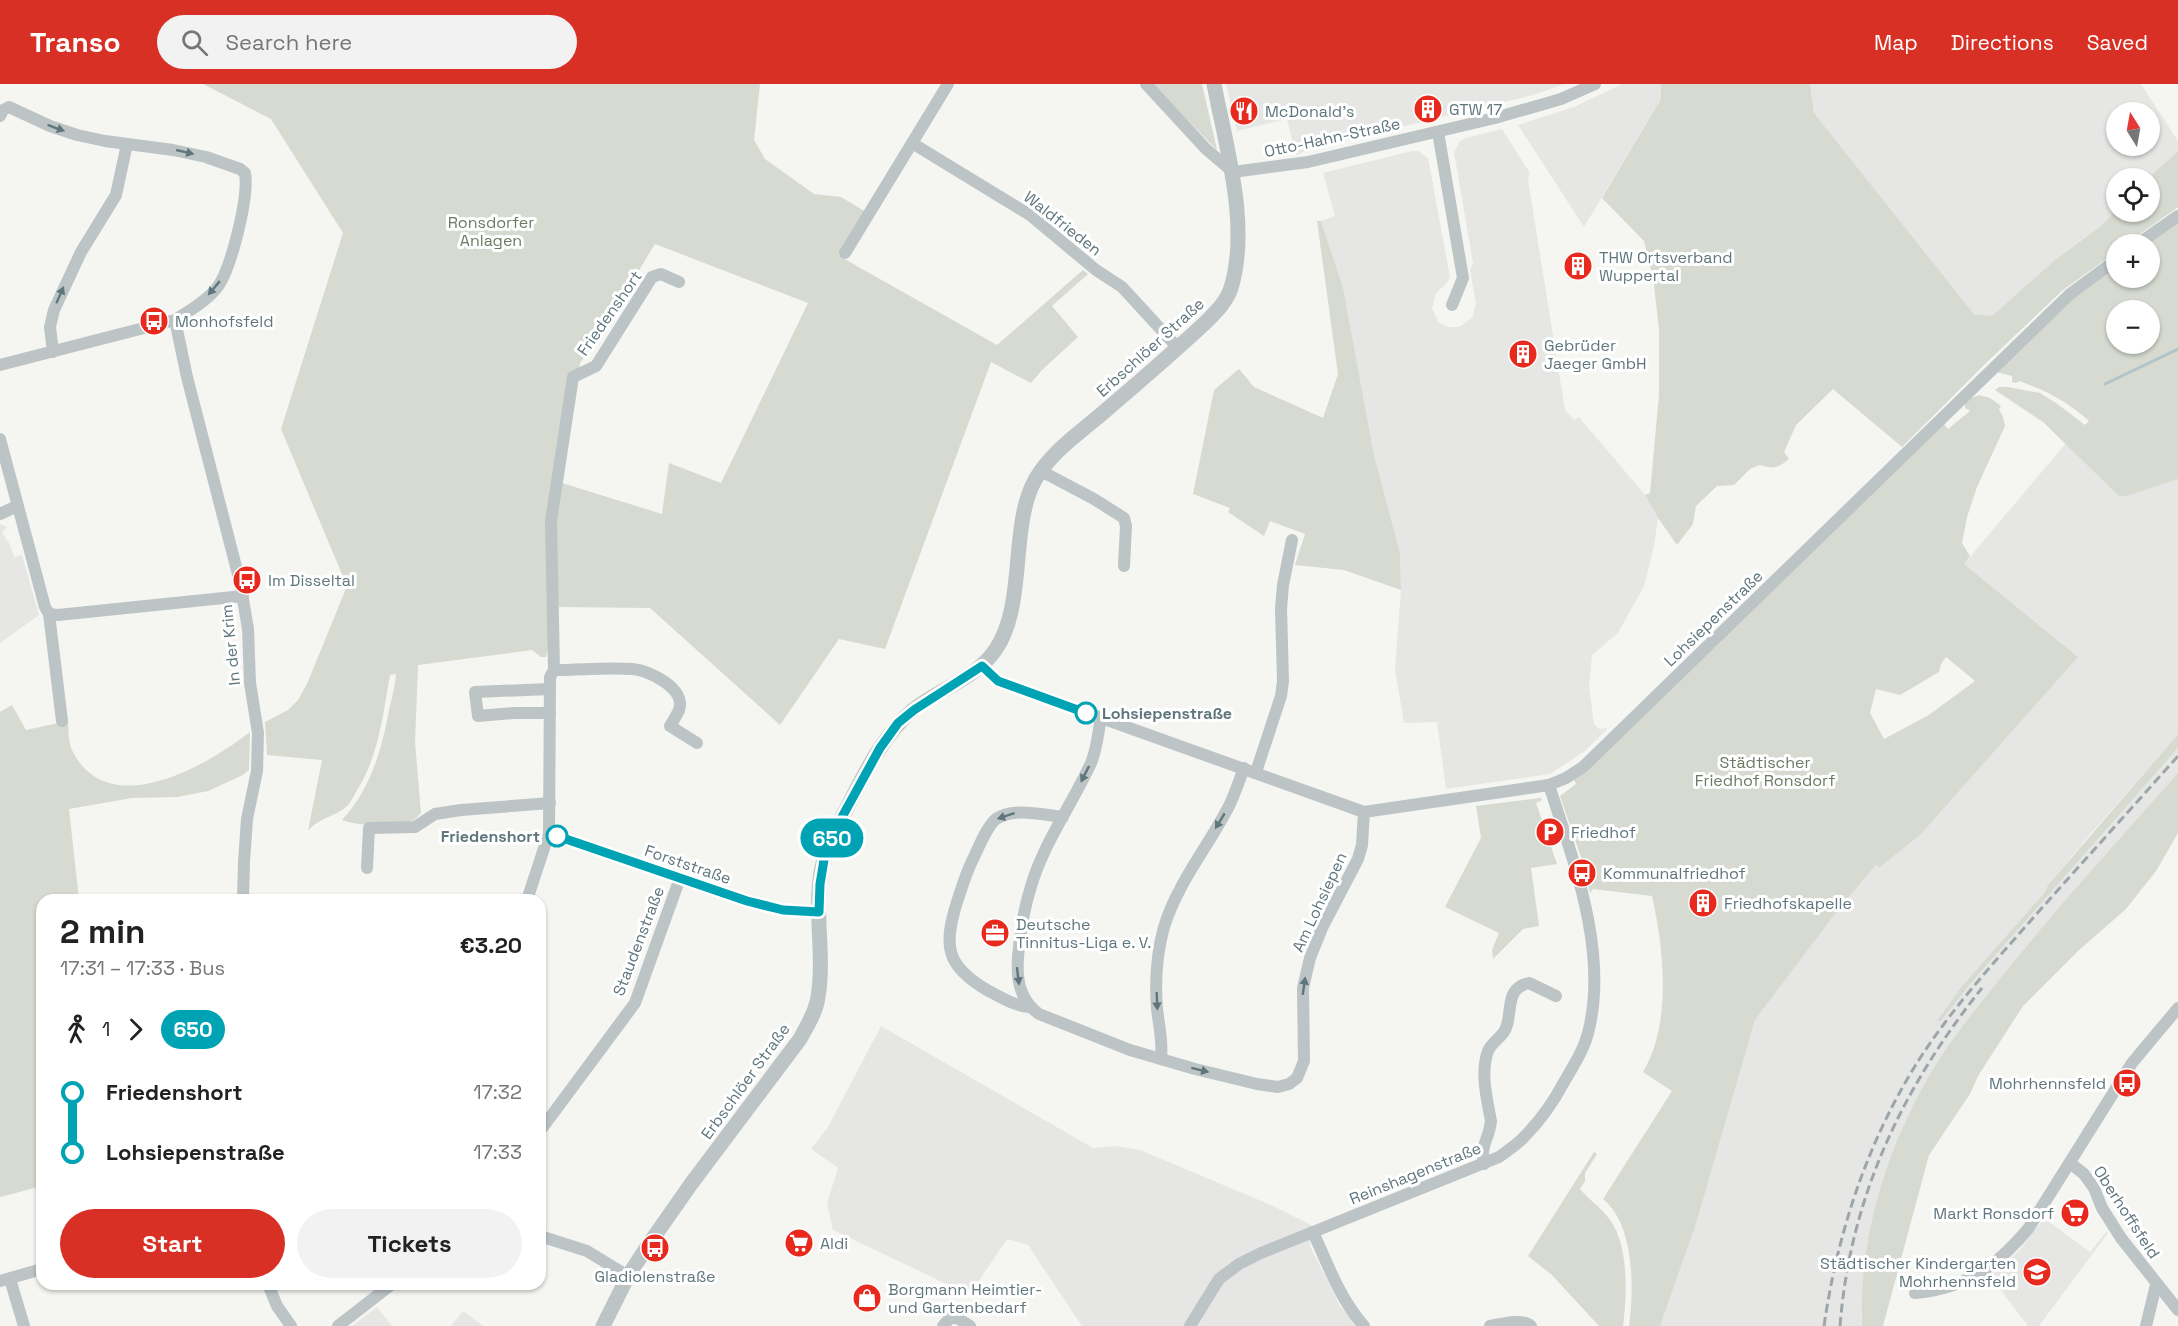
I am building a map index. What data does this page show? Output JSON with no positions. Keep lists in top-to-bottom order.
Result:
{
  "streets": {
    "street": [
      "Otto-Hahn-Straße",
      "Waldfrieden",
      "Friedenshort",
      "Erbschlöer Straße",
      "Lohsiepenstraße",
      "In der Krim",
      "Forststraße",
      "Am Lohsiepen",
      "Staudenstraße",
      "Reinshagenstraße",
      "Oberhoffsfeld"
    ]
  },
  "crossings": [
    ["Otto-Hahn-Straße", "Erbschlöer Straße"],
    ["Waldfrieden", "Erbschlöer Straße"],
    ["Friedenshort", "Forststraße"],
    ["Erbschlöer Straße", "Lohsiepenstraße"],
    ["Erbschlöer Straße", "Forststraße"],
    ["Lohsiepenstraße", "Am Lohsiepen"],
    ["Lohsiepenstraße", "Reinshagenstraße"],
    ["Forststraße", "Staudenstraße"]
  ],
  "parks": ["Ronsdorfer Anlagen", "Städtischer Friedhof Ronsdorf"],
  "places": {
    "building": [
      "GTW 17",
      "THW Ortsverband Wuppertal",
      "Gebrüder Jaeger GmbH",
      "Friedhofskapelle"
    ],
    "restaurant": ["McDonald's"],
    "bus stop": [
      "Monhofsfeld",
      "Im Disseltal",
      "Kommunalfriedhof",
      "Mohrhennsfeld",
      "Gladiolenstraße"
    ],
    "other": ["Lohsiepenstraße", "Friedenshort"],
    "parking": ["Friedhof"],
    "office": ["Deutsche Tinnitus-Liga e. V."],
    "supermarket": ["Markt Ronsdorf", "Aldi"],
    "school or university": ["Städtischer Kindergarten Mohrhennsfeld"],
    "shop": ["Borgmann Heimtier- und Gartenbedarf"]
  },
  "lines": ["bus line 650"],
  "north": "top",
  "page": {
    "header": "Transo",
    "search": "Search here",
    "nav": ["Map", "Directions", "Saved"],
    "on_map": "650",
    "map_buttons": ["+", "−"],
    "heading": ["2 min", "17:31 – 17:33 · Bus", "€3.20"],
    "legs": ["1", "650"],
    "list": [
      {
        "name": "Friedenshort",
        "value": "17:32"
      },
      {
        "name": "Lohsiepenstraße",
        "value": "17:33"
      }
    ],
    "buttons": ["Start", "Tickets"]
  }
}
